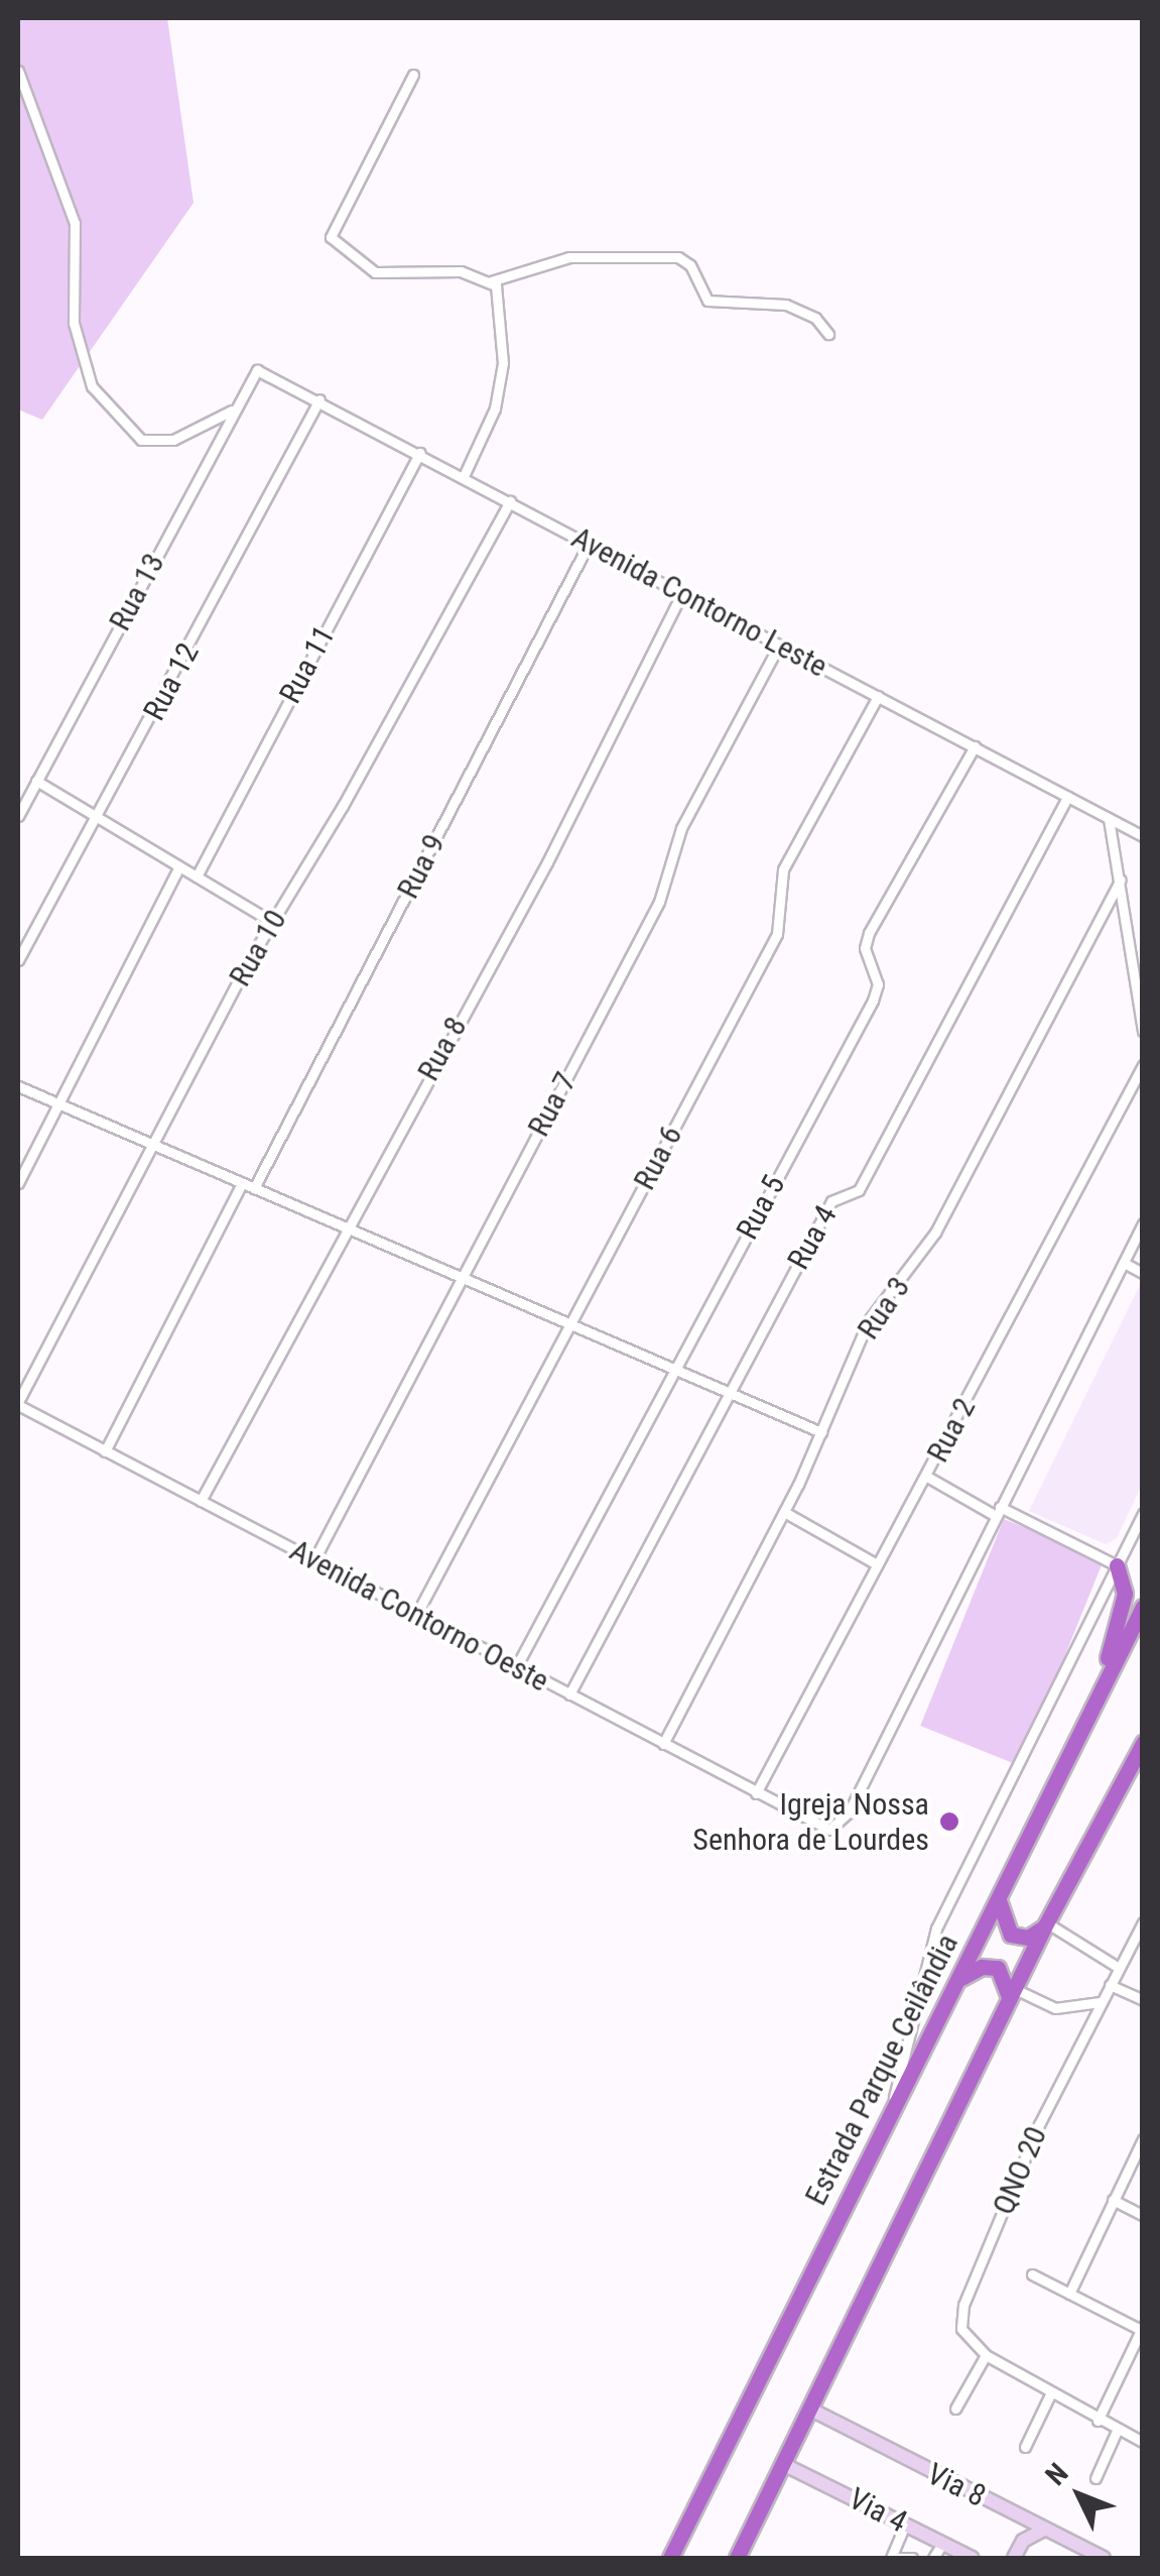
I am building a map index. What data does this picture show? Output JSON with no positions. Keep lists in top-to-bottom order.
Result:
{
  "streets": {
    "highway": ["Estrada Parque Ceilândia"],
    "main road": ["Via 8", "Via 4"],
    "street": [
      "Rua 13",
      "Avenida Contorno Leste",
      "Rua 11",
      "Rua 12",
      "Rua 9",
      "Rua 10",
      "Rua 8",
      "Rua 7",
      "Rua 6",
      "Rua 5",
      "Rua 4",
      "Rua 3",
      "Rua 2",
      "Avenida Contorno Oeste",
      "QNO 20"
    ]
  },
  "crossings": [
    ["Rua 13", "Avenida Contorno Leste"],
    ["Avenida Contorno Leste", "Rua 11"],
    ["Avenida Contorno Leste", "Rua 12"],
    ["Avenida Contorno Leste", "Rua 9"],
    ["Avenida Contorno Leste", "Rua 10"],
    ["Avenida Contorno Leste", "Rua 8"],
    ["Avenida Contorno Leste", "Rua 7"],
    ["Avenida Contorno Leste", "Rua 6"],
    ["Avenida Contorno Leste", "Rua 5"],
    ["Avenida Contorno Leste", "Rua 4"],
    ["Rua 10", "Avenida Contorno Oeste"],
    ["Rua 8", "Avenida Contorno Oeste"],
    ["Rua 7", "Avenida Contorno Oeste"],
    ["Rua 6", "Avenida Contorno Oeste"],
    ["Rua 5", "Avenida Contorno Oeste"],
    ["Rua 4", "Avenida Contorno Oeste"],
    ["Rua 3", "Avenida Contorno Oeste"],
    ["Rua 2", "Avenida Contorno Oeste"]
  ],
  "places": ["Igreja Nossa Senhora de Lourdes"],
  "north": "top left"
}
